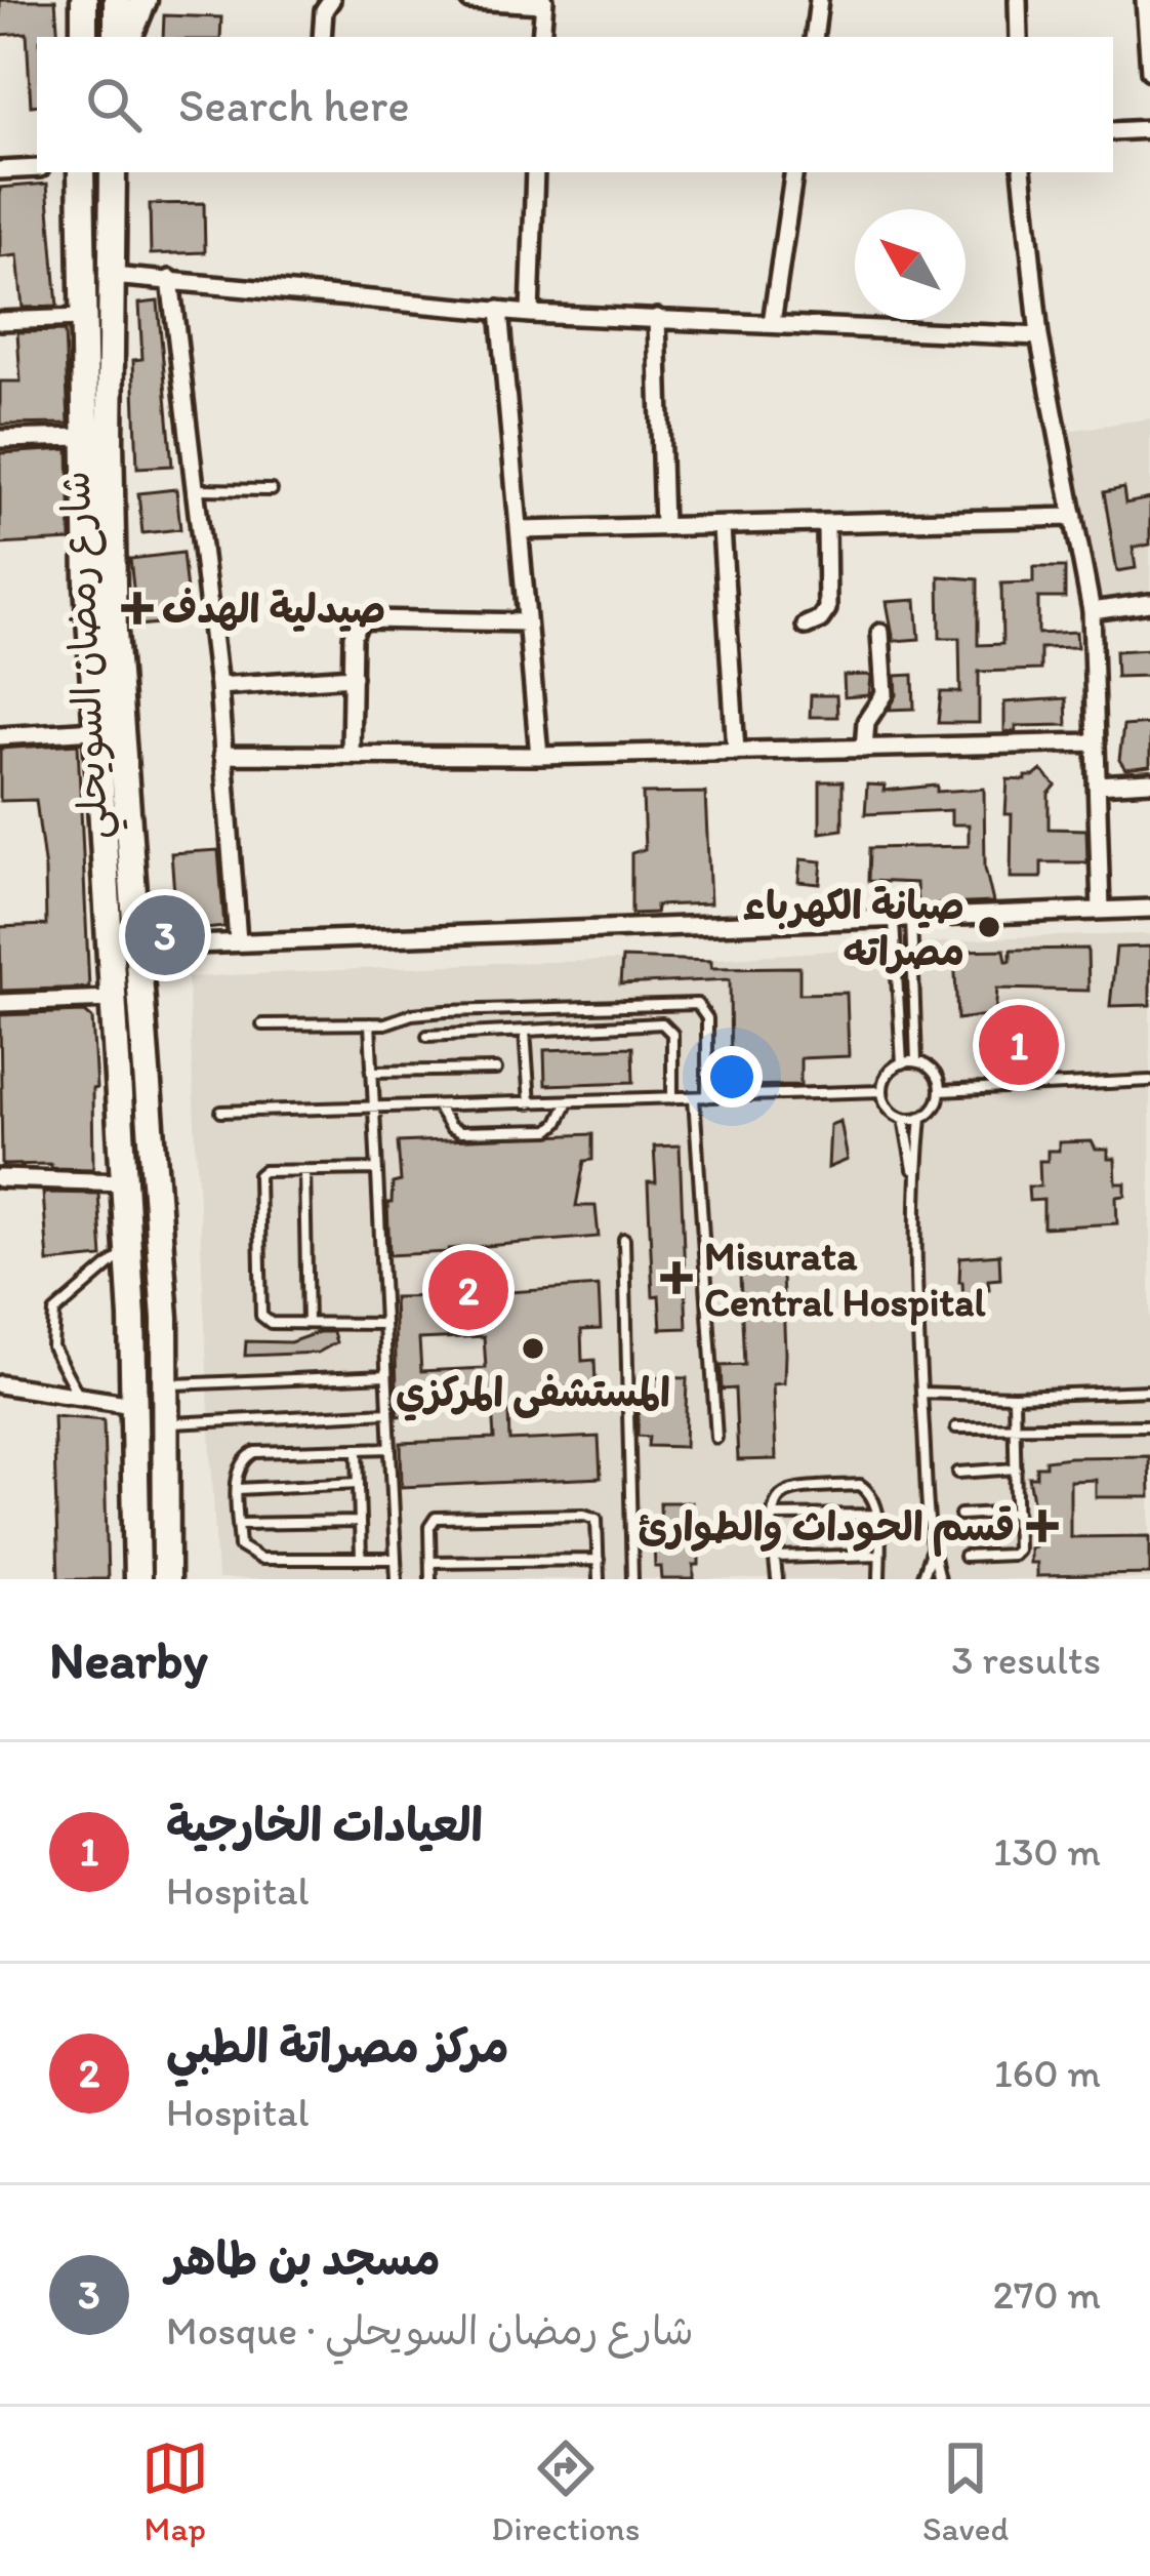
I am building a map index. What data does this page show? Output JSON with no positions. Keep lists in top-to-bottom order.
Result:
{
  "streets": {
    "main road": ["شارع رمضان السويحلي"]
  },
  "places": {
    "health": ["صيدلية الهدف", "Misurata Central Hospital", "قسم الحوداث والطوارئ"],
    "other": ["صيانة الكهرباء مصراته", "المستشفى المركزي"]
  },
  "north": "top left",
  "page": {
    "search": "Search here",
    "pins": ["3", "1", "2"],
    "heading": ["Nearby", "3 results"],
    "list": [
      {
        "mark": "1",
        "name": "العيادات الخارجية",
        "note": "Hospital",
        "value": "130 m"
      },
      {
        "mark": "2",
        "name": "مركز مصراتة الطبي",
        "note": "Hospital",
        "value": "160 m"
      },
      {
        "mark": "3",
        "name": "مسجد بن طاهر",
        "note": "Mosque · شارع رمضان السويحلي",
        "value": "270 m"
      }
    ],
    "nav": ["Map", "Directions", "Saved"]
  }
}
